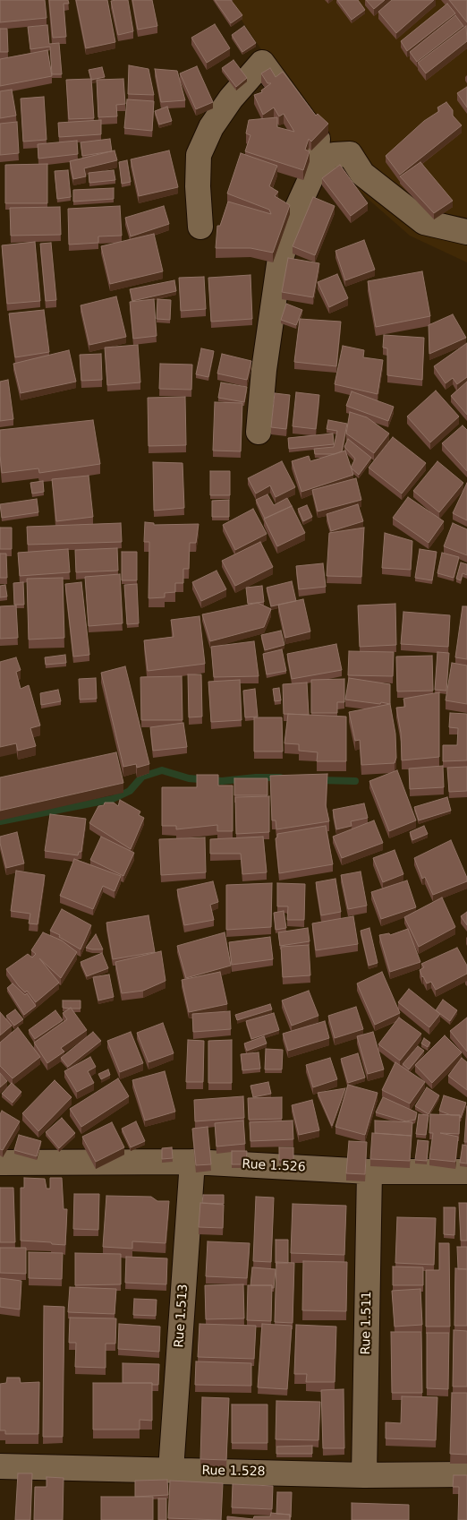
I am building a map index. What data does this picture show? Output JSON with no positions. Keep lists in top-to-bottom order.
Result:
{
  "streets": {
    "street": [
      "Rue 1.526",
      "Rue 1.513",
      "Rue 1.511",
      "Rue 1.528"
    ]
  },
  "crossings": [
    ["Rue 1.526", "Rue 1.513"],
    ["Rue 1.526", "Rue 1.511"],
    ["Rue 1.513", "Rue 1.528"],
    ["Rue 1.511", "Rue 1.528"]
  ]
}
